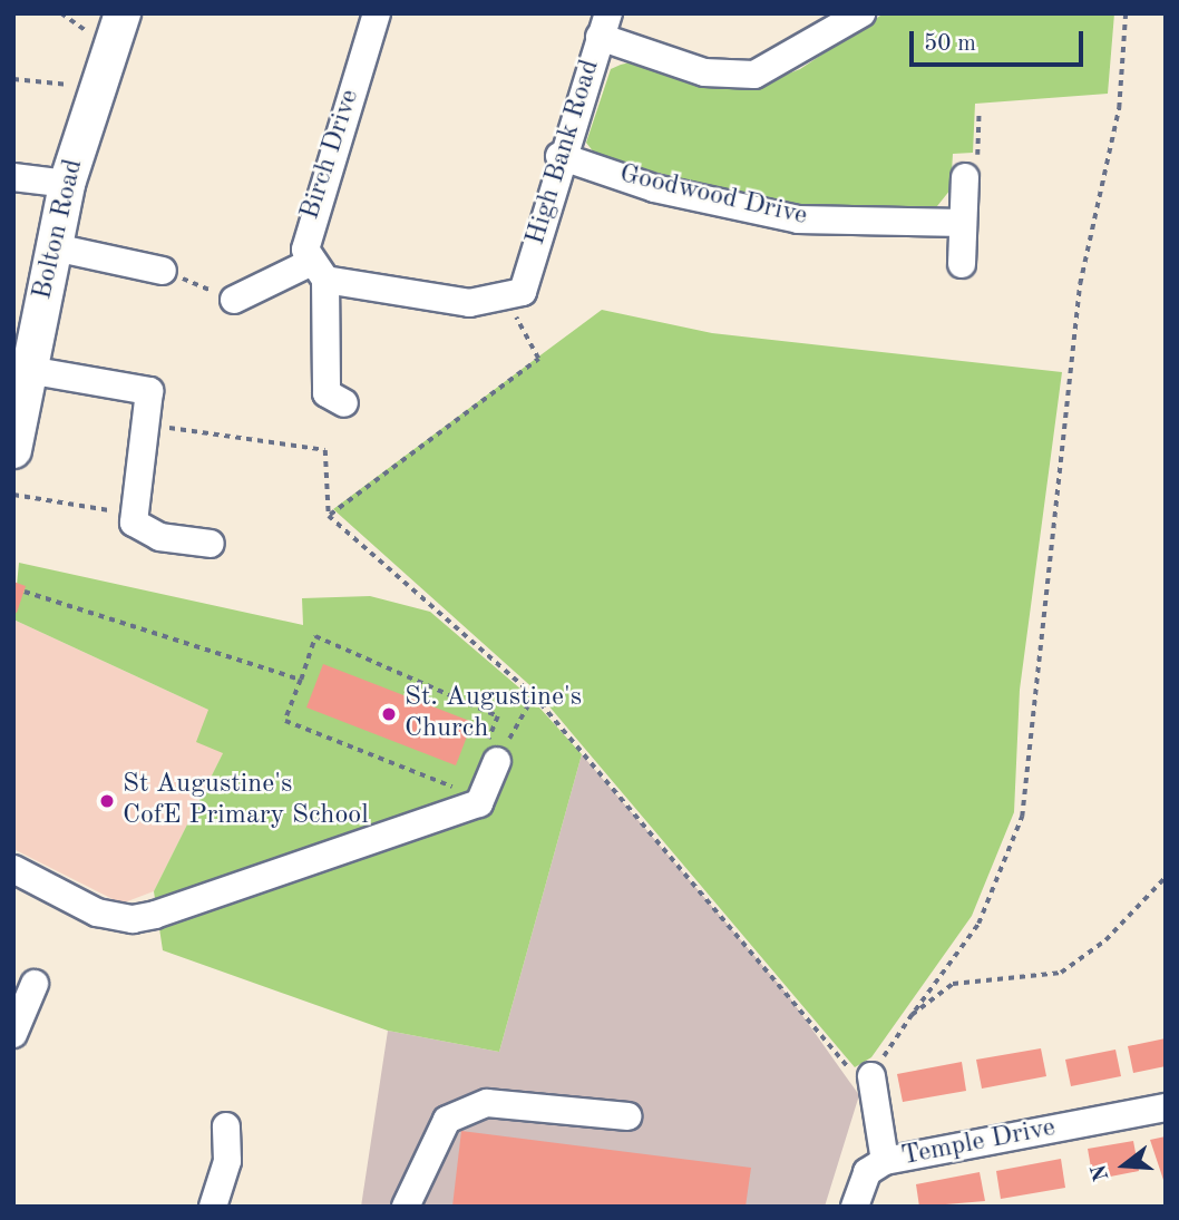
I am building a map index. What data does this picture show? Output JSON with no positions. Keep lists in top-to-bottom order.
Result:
{
  "streets": {
    "main road": ["Bolton Road"],
    "street": [
      "High Bank Road",
      "Birch Drive",
      "Goodwood Drive",
      "Temple Drive"
    ]
  },
  "crossings": [
    ["High Bank Road", "Goodwood Drive"]
  ],
  "places": ["St. Augustine's Church", "St Augustine's CofE Primary School"],
  "scale_bar": "50 m",
  "north": "left"
}
